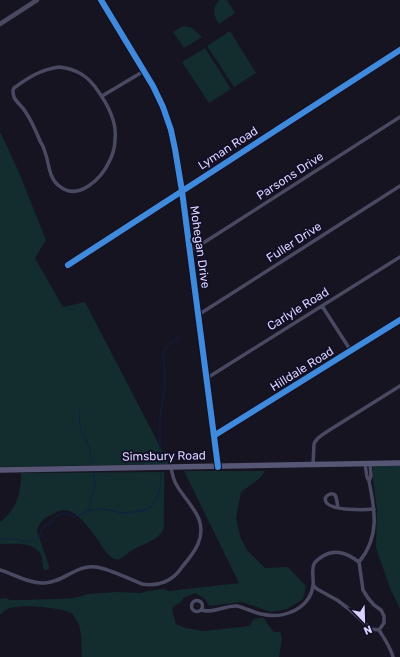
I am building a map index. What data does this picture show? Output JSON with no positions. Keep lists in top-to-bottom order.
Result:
{
  "streets": {
    "main road": ["Simsbury Road"],
    "street": [
      "Lyman Road",
      "Parsons Drive",
      "Fuller Drive",
      "Mohegan Drive",
      "Carlyle Road",
      "Hilldale Road"
    ]
  },
  "crossings": [
    ["Lyman Road", "Mohegan Drive"],
    ["Parsons Drive", "Mohegan Drive"],
    ["Fuller Drive", "Mohegan Drive"],
    ["Mohegan Drive", "Carlyle Road"],
    ["Mohegan Drive", "Hilldale Road"],
    ["Mohegan Drive", "Simsbury Road"]
  ],
  "north": "bottom right"
}
